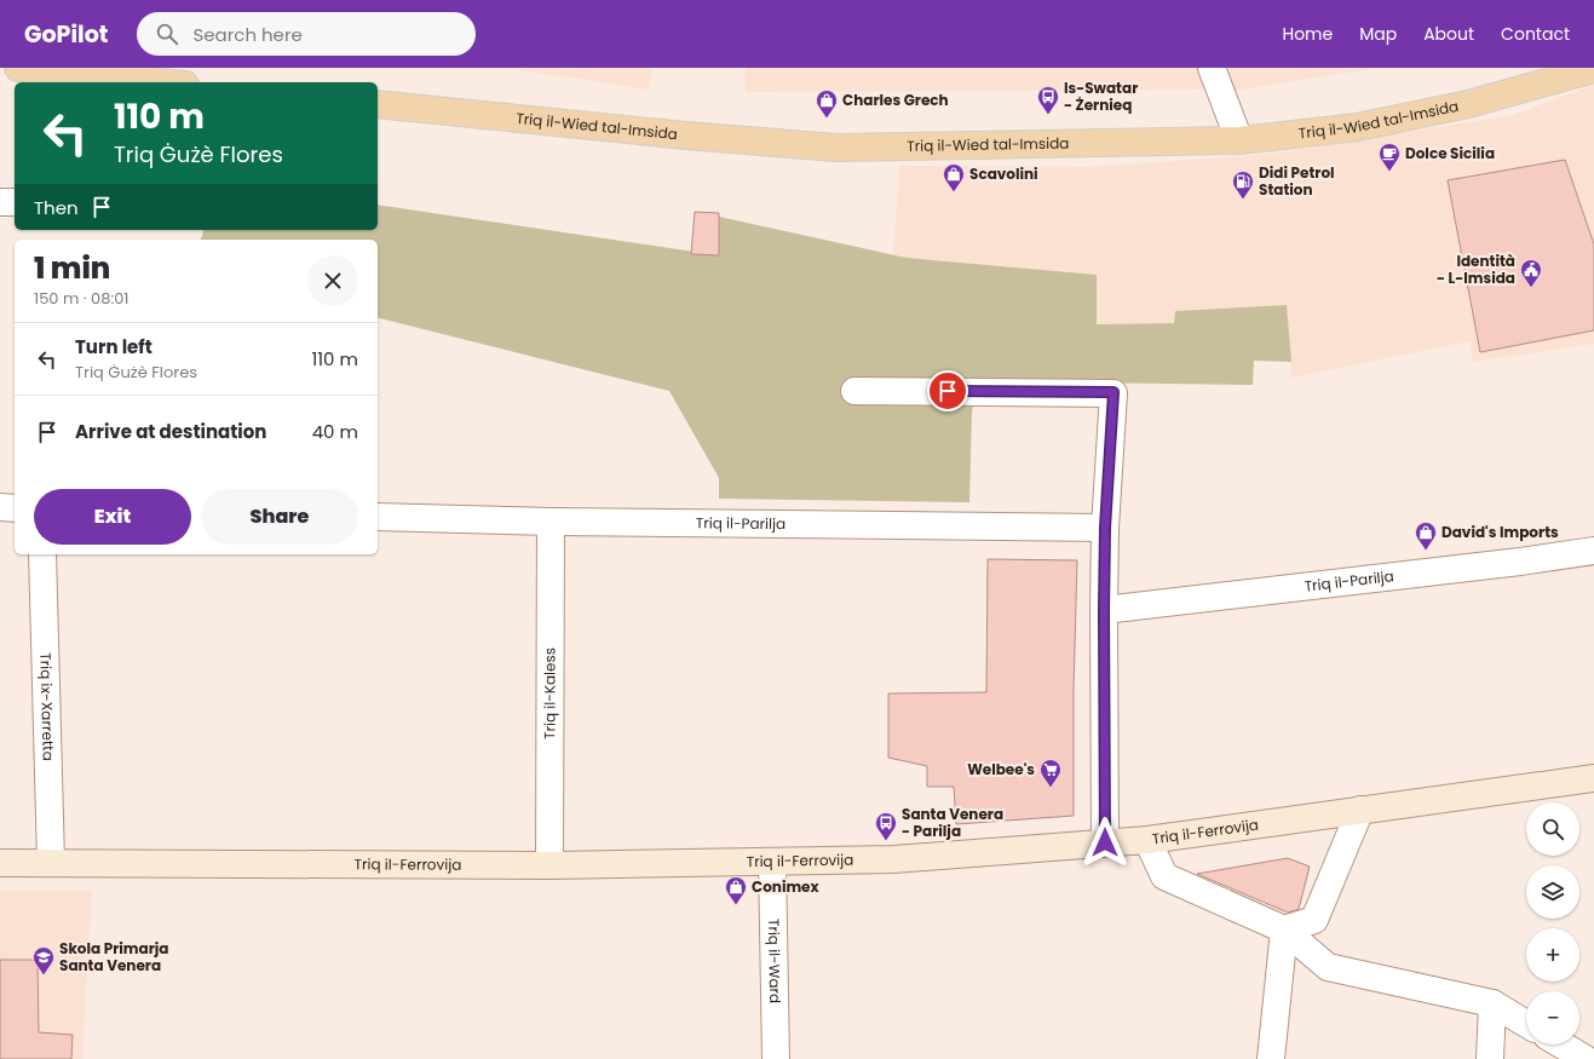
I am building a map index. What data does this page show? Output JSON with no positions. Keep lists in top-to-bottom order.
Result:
{
  "streets": {
    "main road": ["Triq il-Wied tal-Imsida", "Triq il-Ferrovija"],
    "street": [
      "Triq il-Parilja",
      "Triq il-Kaless",
      "Triq ix-Xarretta",
      "Triq il-Ward"
    ]
  },
  "crossings": [
    ["Triq il-Parilja", "Triq il-Kaless"],
    ["Triq il-Kaless", "Triq il-Ferrovija"],
    ["Triq ix-Xarretta", "Triq il-Ferrovija"],
    ["Triq il-Ferrovija", "Triq il-Ward"]
  ],
  "places": {
    "bus stop": ["Is-Swatar - Żernieq", "Santa Venera - Parilja"],
    "shop": [
      "Charles Grech",
      "Scavolini",
      "David's Imports",
      "Conimex"
    ],
    "cafe": ["Dolce Sicilia"],
    "fuel station": ["Didi Petrol Station"],
    "public building": ["Identità - L-Imsida"],
    "supermarket": ["Welbee's"],
    "school or university": ["Skola Primarja Santa Venera"]
  },
  "page": {
    "header": "GoPilot",
    "search": "Search here",
    "nav": [
      "Home",
      "Map",
      "About",
      "Contact"
    ],
    "turn": ["110 m", "Triq Ġużè Flores"],
    "then": "Then",
    "heading": ["1 min", "150 m · 08:01"],
    "list": [
      {
        "name": "Turn left",
        "note": "Triq Ġużè Flores",
        "value": "110 m"
      },
      {
        "name": "Arrive at destination",
        "value": "40 m"
      }
    ],
    "buttons": ["Exit", "Share"],
    "map_buttons": ["+", "−"]
  }
}
